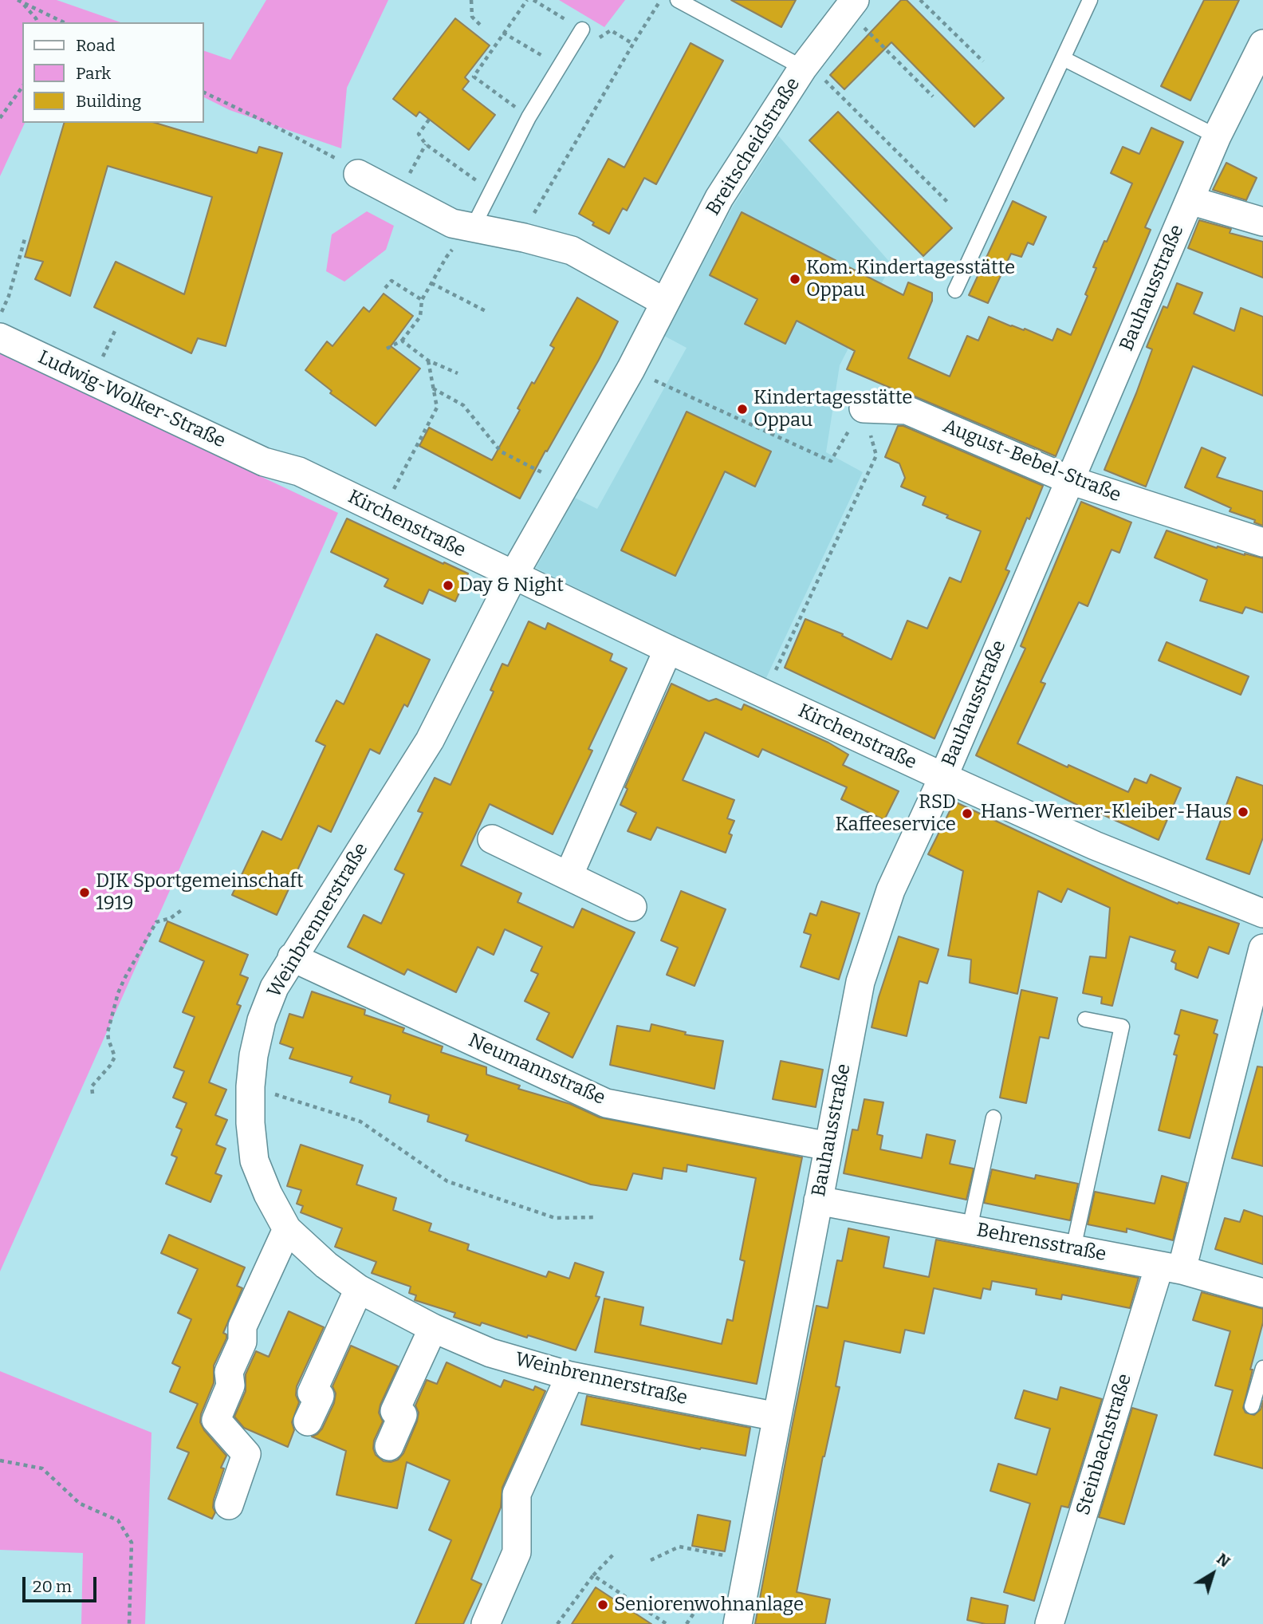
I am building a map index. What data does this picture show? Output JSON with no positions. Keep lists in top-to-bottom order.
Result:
{
  "streets": {
    "street": [
      "Breitscheidstraße",
      "Bauhausstraße",
      "Ludwig-Wolker-Straße",
      "August-Bebel-Straße",
      "Kirchenstraße",
      "Weinbrennerstraße",
      "Neumannstraße",
      "Behrensstraße",
      "Steinbachstraße"
    ]
  },
  "crossings": [
    ["Breitscheidstraße", "Kirchenstraße"],
    ["Breitscheidstraße", "Weinbrennerstraße"],
    ["Bauhausstraße", "August-Bebel-Straße"],
    ["Bauhausstraße", "Kirchenstraße"],
    ["Bauhausstraße", "Weinbrennerstraße"],
    ["Bauhausstraße", "Neumannstraße"],
    ["Bauhausstraße", "Behrensstraße"],
    ["Ludwig-Wolker-Straße", "Kirchenstraße"],
    ["Kirchenstraße", "Weinbrennerstraße"],
    ["Weinbrennerstraße", "Neumannstraße"],
    ["Behrensstraße", "Steinbachstraße"]
  ],
  "places": [
    "Kom. Kindertagesstätte Oppau",
    "Kindertagesstätte Oppau",
    "Day & Night",
    "Hans-Werner-Kleiber-Haus",
    "RSD Kaffeeservice",
    "DJK Sportgemeinschaft 1919",
    "Seniorenwohnanlage"
  ],
  "legend": ["Road", "Park", "Building"],
  "scale_bar": "20 m",
  "north": "top right"
}
